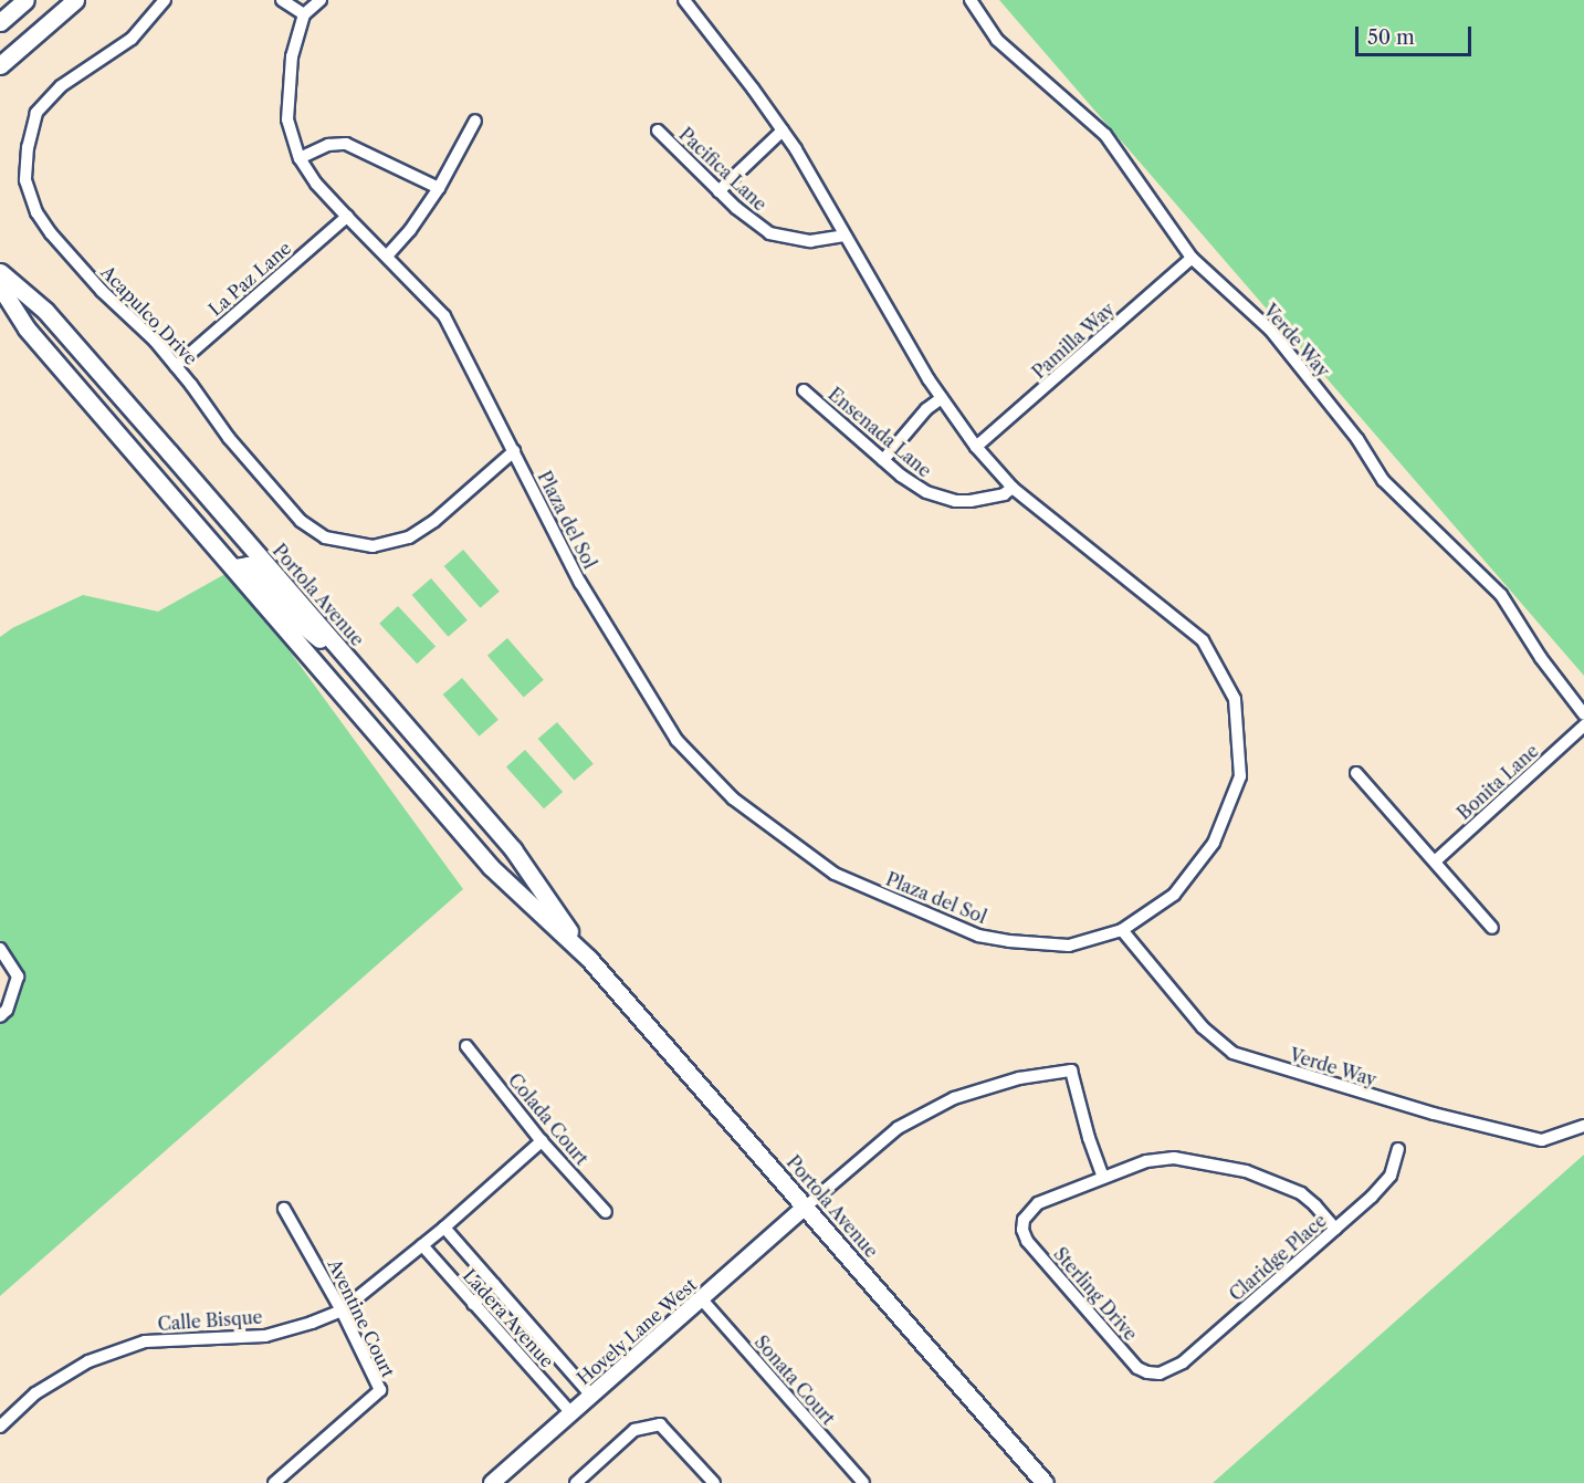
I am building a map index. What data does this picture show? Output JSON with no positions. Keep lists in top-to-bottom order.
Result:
{
  "streets": {
    "main road": ["Portola Avenue"],
    "street": [
      "Pacifica Lane",
      "La Paz Lane",
      "Acapulco Drive",
      "Pamilla Way",
      "Verde Way",
      "Ensenada Lane",
      "Plaza del Sol",
      "Bonita Lane",
      "Colada Court",
      "Claridge Place",
      "Sterling Drive",
      "Aventine Court",
      "Ladera Avenue",
      "Calle Bisque",
      "Hovely Lane West",
      "Sonata Court"
    ]
  },
  "crossings": [
    ["Pacifica Lane", "Plaza del Sol"],
    ["La Paz Lane", "Acapulco Drive"],
    ["La Paz Lane", "Plaza del Sol"],
    ["Acapulco Drive", "Plaza del Sol"],
    ["Pamilla Way", "Verde Way"],
    ["Pamilla Way", "Plaza del Sol"],
    ["Verde Way", "Plaza del Sol"],
    ["Ensenada Lane", "Plaza del Sol"],
    ["Portola Avenue", "Hovely Lane West"],
    ["Colada Court", "Calle Bisque"],
    ["Claridge Place", "Sterling Drive"],
    ["Aventine Court", "Calle Bisque"],
    ["Ladera Avenue", "Calle Bisque"],
    ["Ladera Avenue", "Hovely Lane West"],
    ["Hovely Lane West", "Sonata Court"]
  ],
  "scale_bar": "50 m"
}
